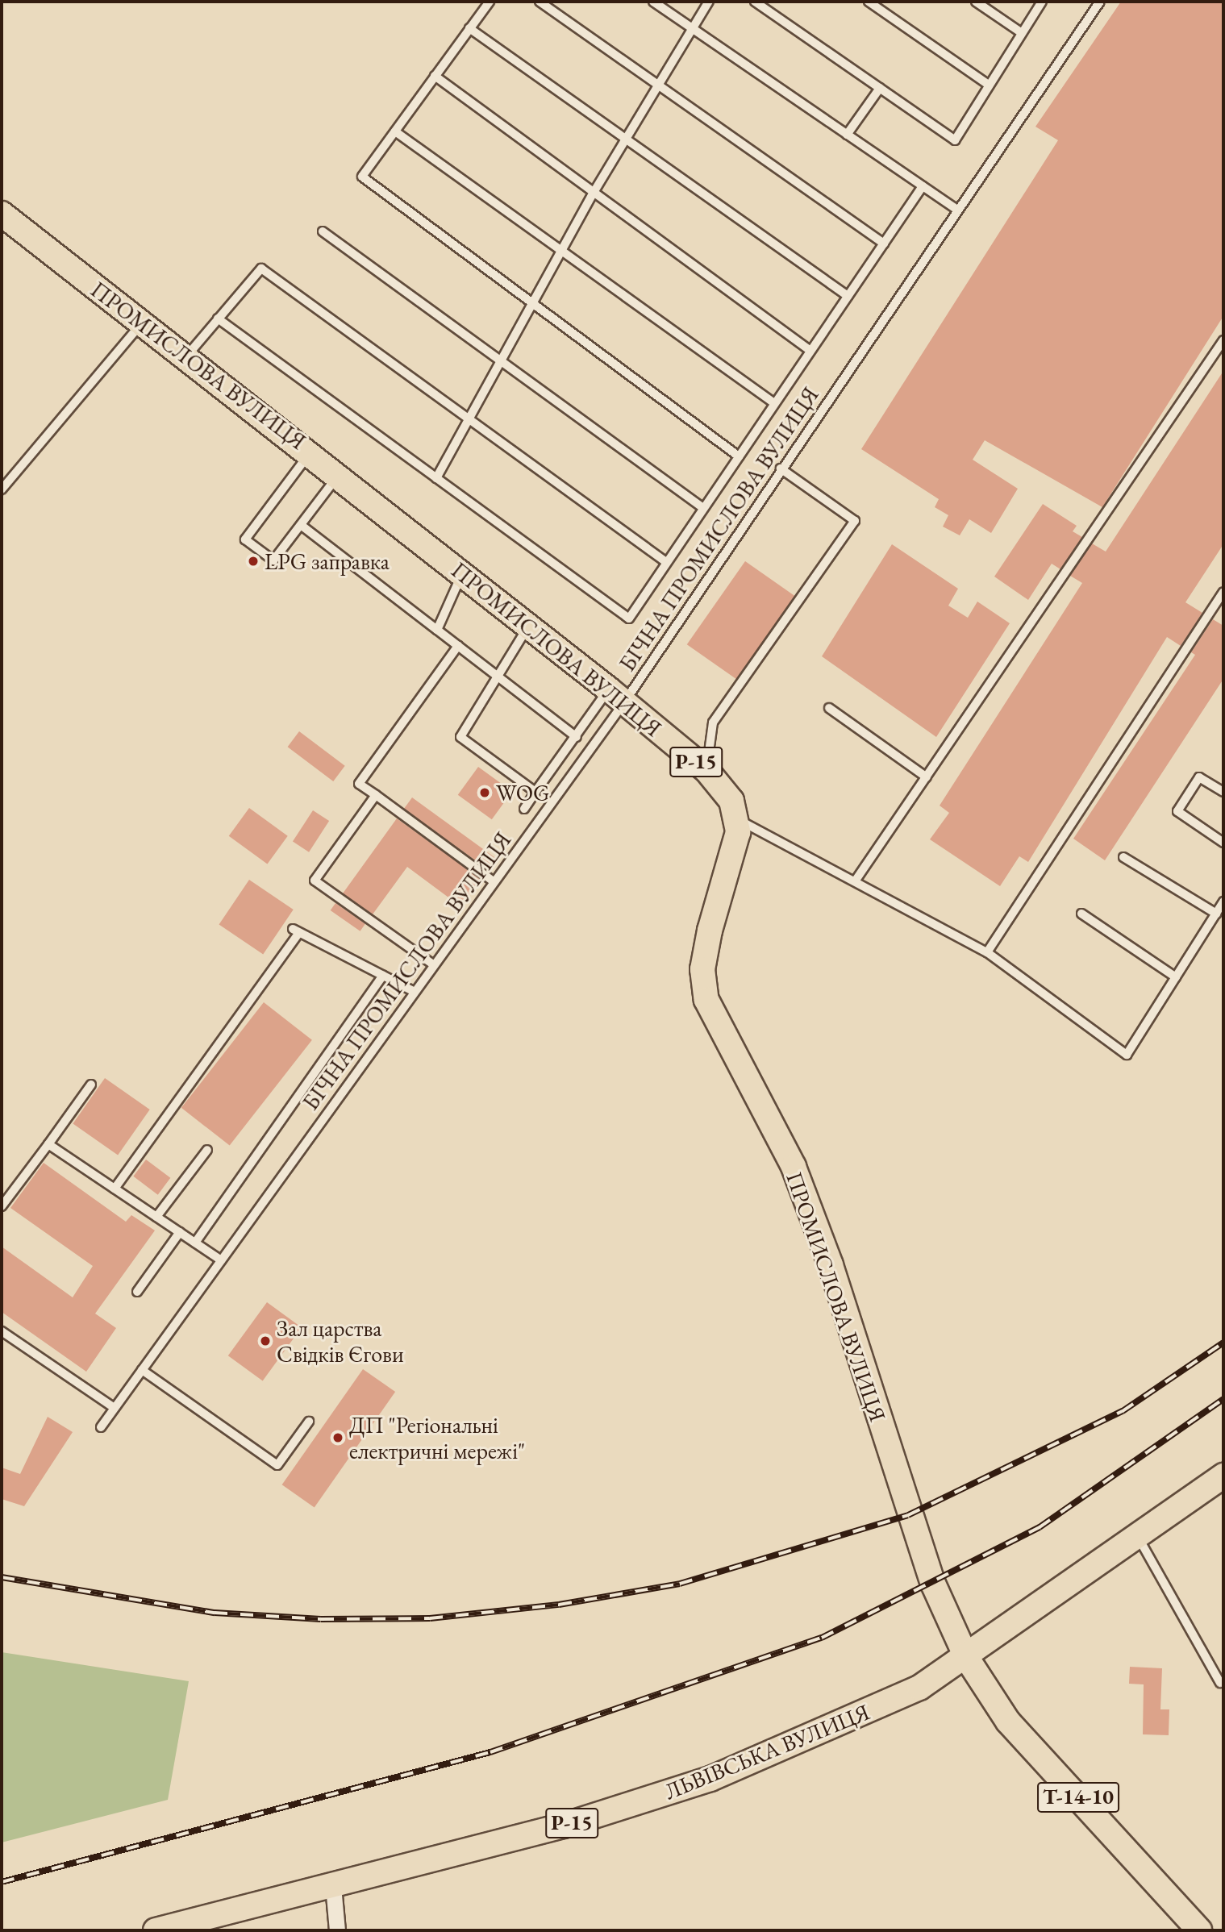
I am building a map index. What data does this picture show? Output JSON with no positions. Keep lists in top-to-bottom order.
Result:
{
  "streets": {
    "main road": [
      "ПРОМИСЛОВА ВУЛИЦЯ",
      "Р-15",
      "ЛЬВІВСЬКА ВУЛИЦЯ",
      "Т-14-10"
    ],
    "lane": ["БІЧНА ПРОМИСЛОВА ВУЛИЦЯ"]
  },
  "crossings": [
    ["ПРОМИСЛОВА ВУЛИЦЯ", "БІЧНА ПРОМИСЛОВА ВУЛИЦЯ"],
    ["ПРОМИСЛОВА ВУЛИЦЯ", "ЛЬВІВСЬКА ВУЛИЦЯ"],
    ["ПРОМИСЛОВА ВУЛИЦЯ", "Т-14-10"],
    ["ЛЬВІВСЬКА ВУЛИЦЯ", "Т-14-10"]
  ],
  "places": [
    "LPG заправка",
    "WOG",
    "Зал царства Свідків Єгови",
    "ДП \"Регіональні електричні мережі\""
  ]
}
